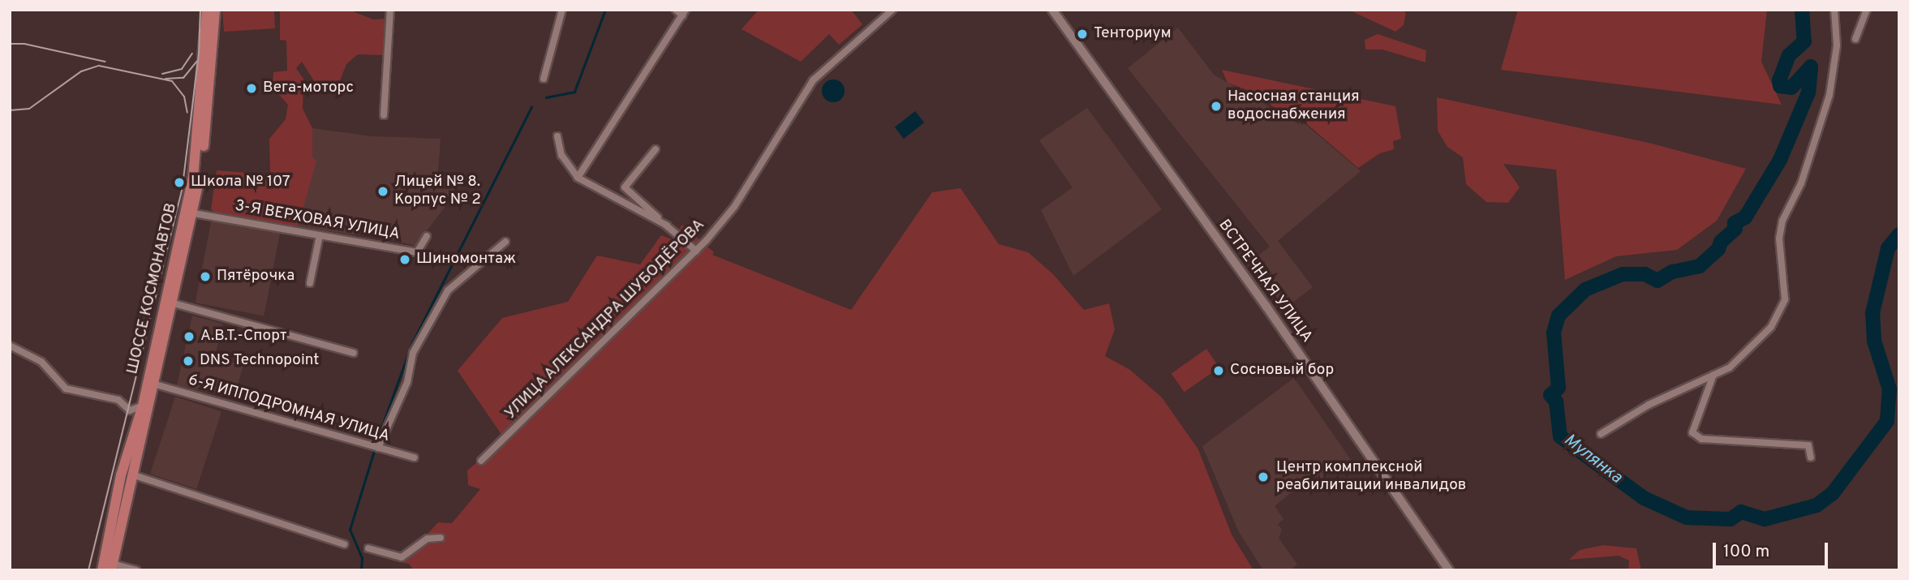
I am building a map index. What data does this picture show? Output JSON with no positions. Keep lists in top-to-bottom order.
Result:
{
  "streets": {
    "main road": ["ВСТРЕЧНАЯ УЛИЦА", "ШОССЕ КОСМОНАВТОВ"],
    "street": ["3-Я ВЕРХОВАЯ УЛИЦА", "УЛИЦА АЛЕКСАНДРА ШУБОДЁРОВА", "6-Я ИППОДРОМНАЯ УЛИЦА"]
  },
  "crossings": [
    ["3-Я ВЕРХОВАЯ УЛИЦА", "ШОССЕ КОСМОНАВТОВ"],
    ["ШОССЕ КОСМОНАВТОВ", "6-Я ИППОДРОМНАЯ УЛИЦА"]
  ],
  "water": ["Мулянка"],
  "places": [
    "Тенториум",
    "Вега-моторс",
    "Насосная станция водоснабжения",
    "Школа № 107",
    "Лицей № 8. Корпус № 2",
    "Шиномонтаж",
    "Пятёрочка",
    "А.В.Т.-Спорт",
    "DNS Technopoint",
    "Сосновый бор",
    "Центр комплексной реабилитации инвалидов"
  ],
  "scale_bar": "100 m"
}
